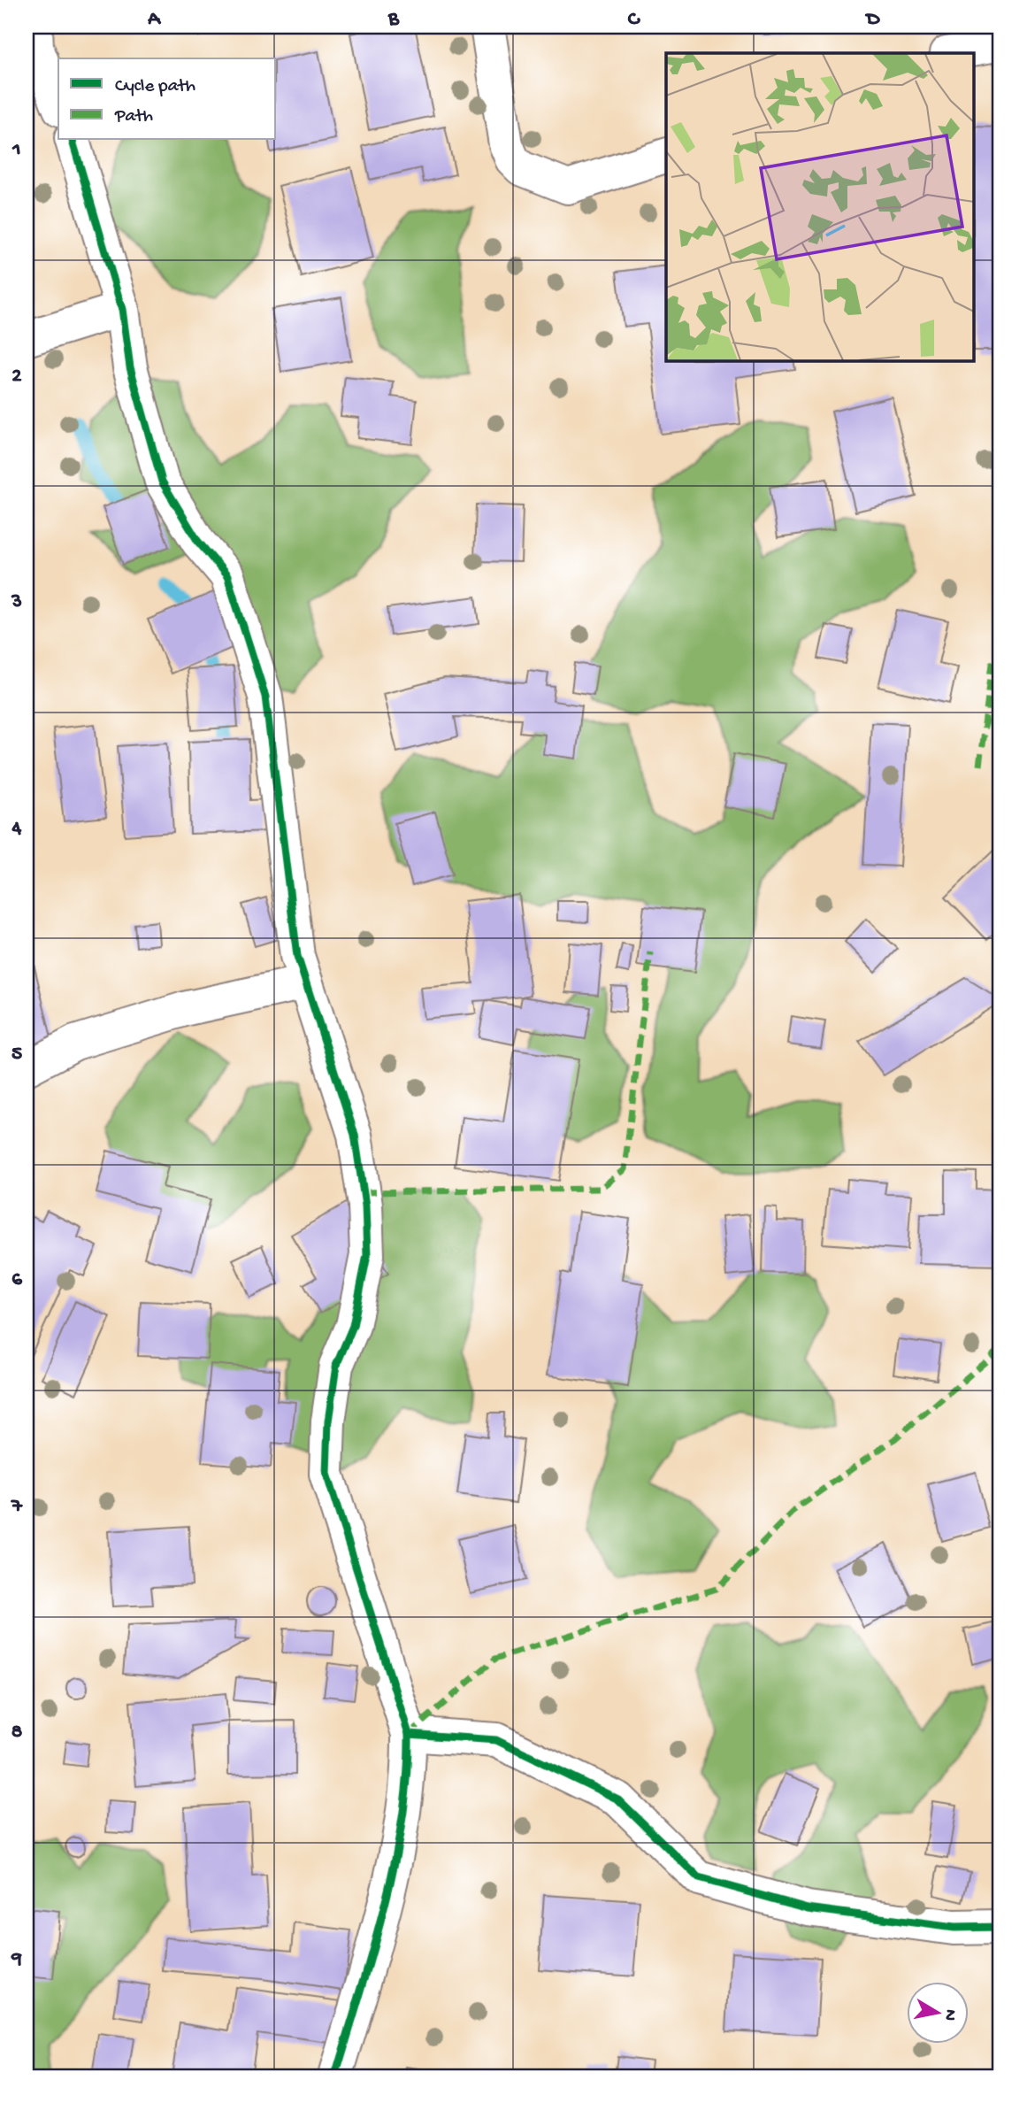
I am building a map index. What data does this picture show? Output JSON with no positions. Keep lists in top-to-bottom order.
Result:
{
  "legend": ["Cycle path", "Path"],
  "north": "right",
  "grid": {
    "columns": [
      "A",
      "B",
      "C",
      "D"
    ],
    "rows": [
      "1",
      "2",
      "3",
      "4",
      "5",
      "6",
      "7",
      "8",
      "9"
    ]
  }
}
